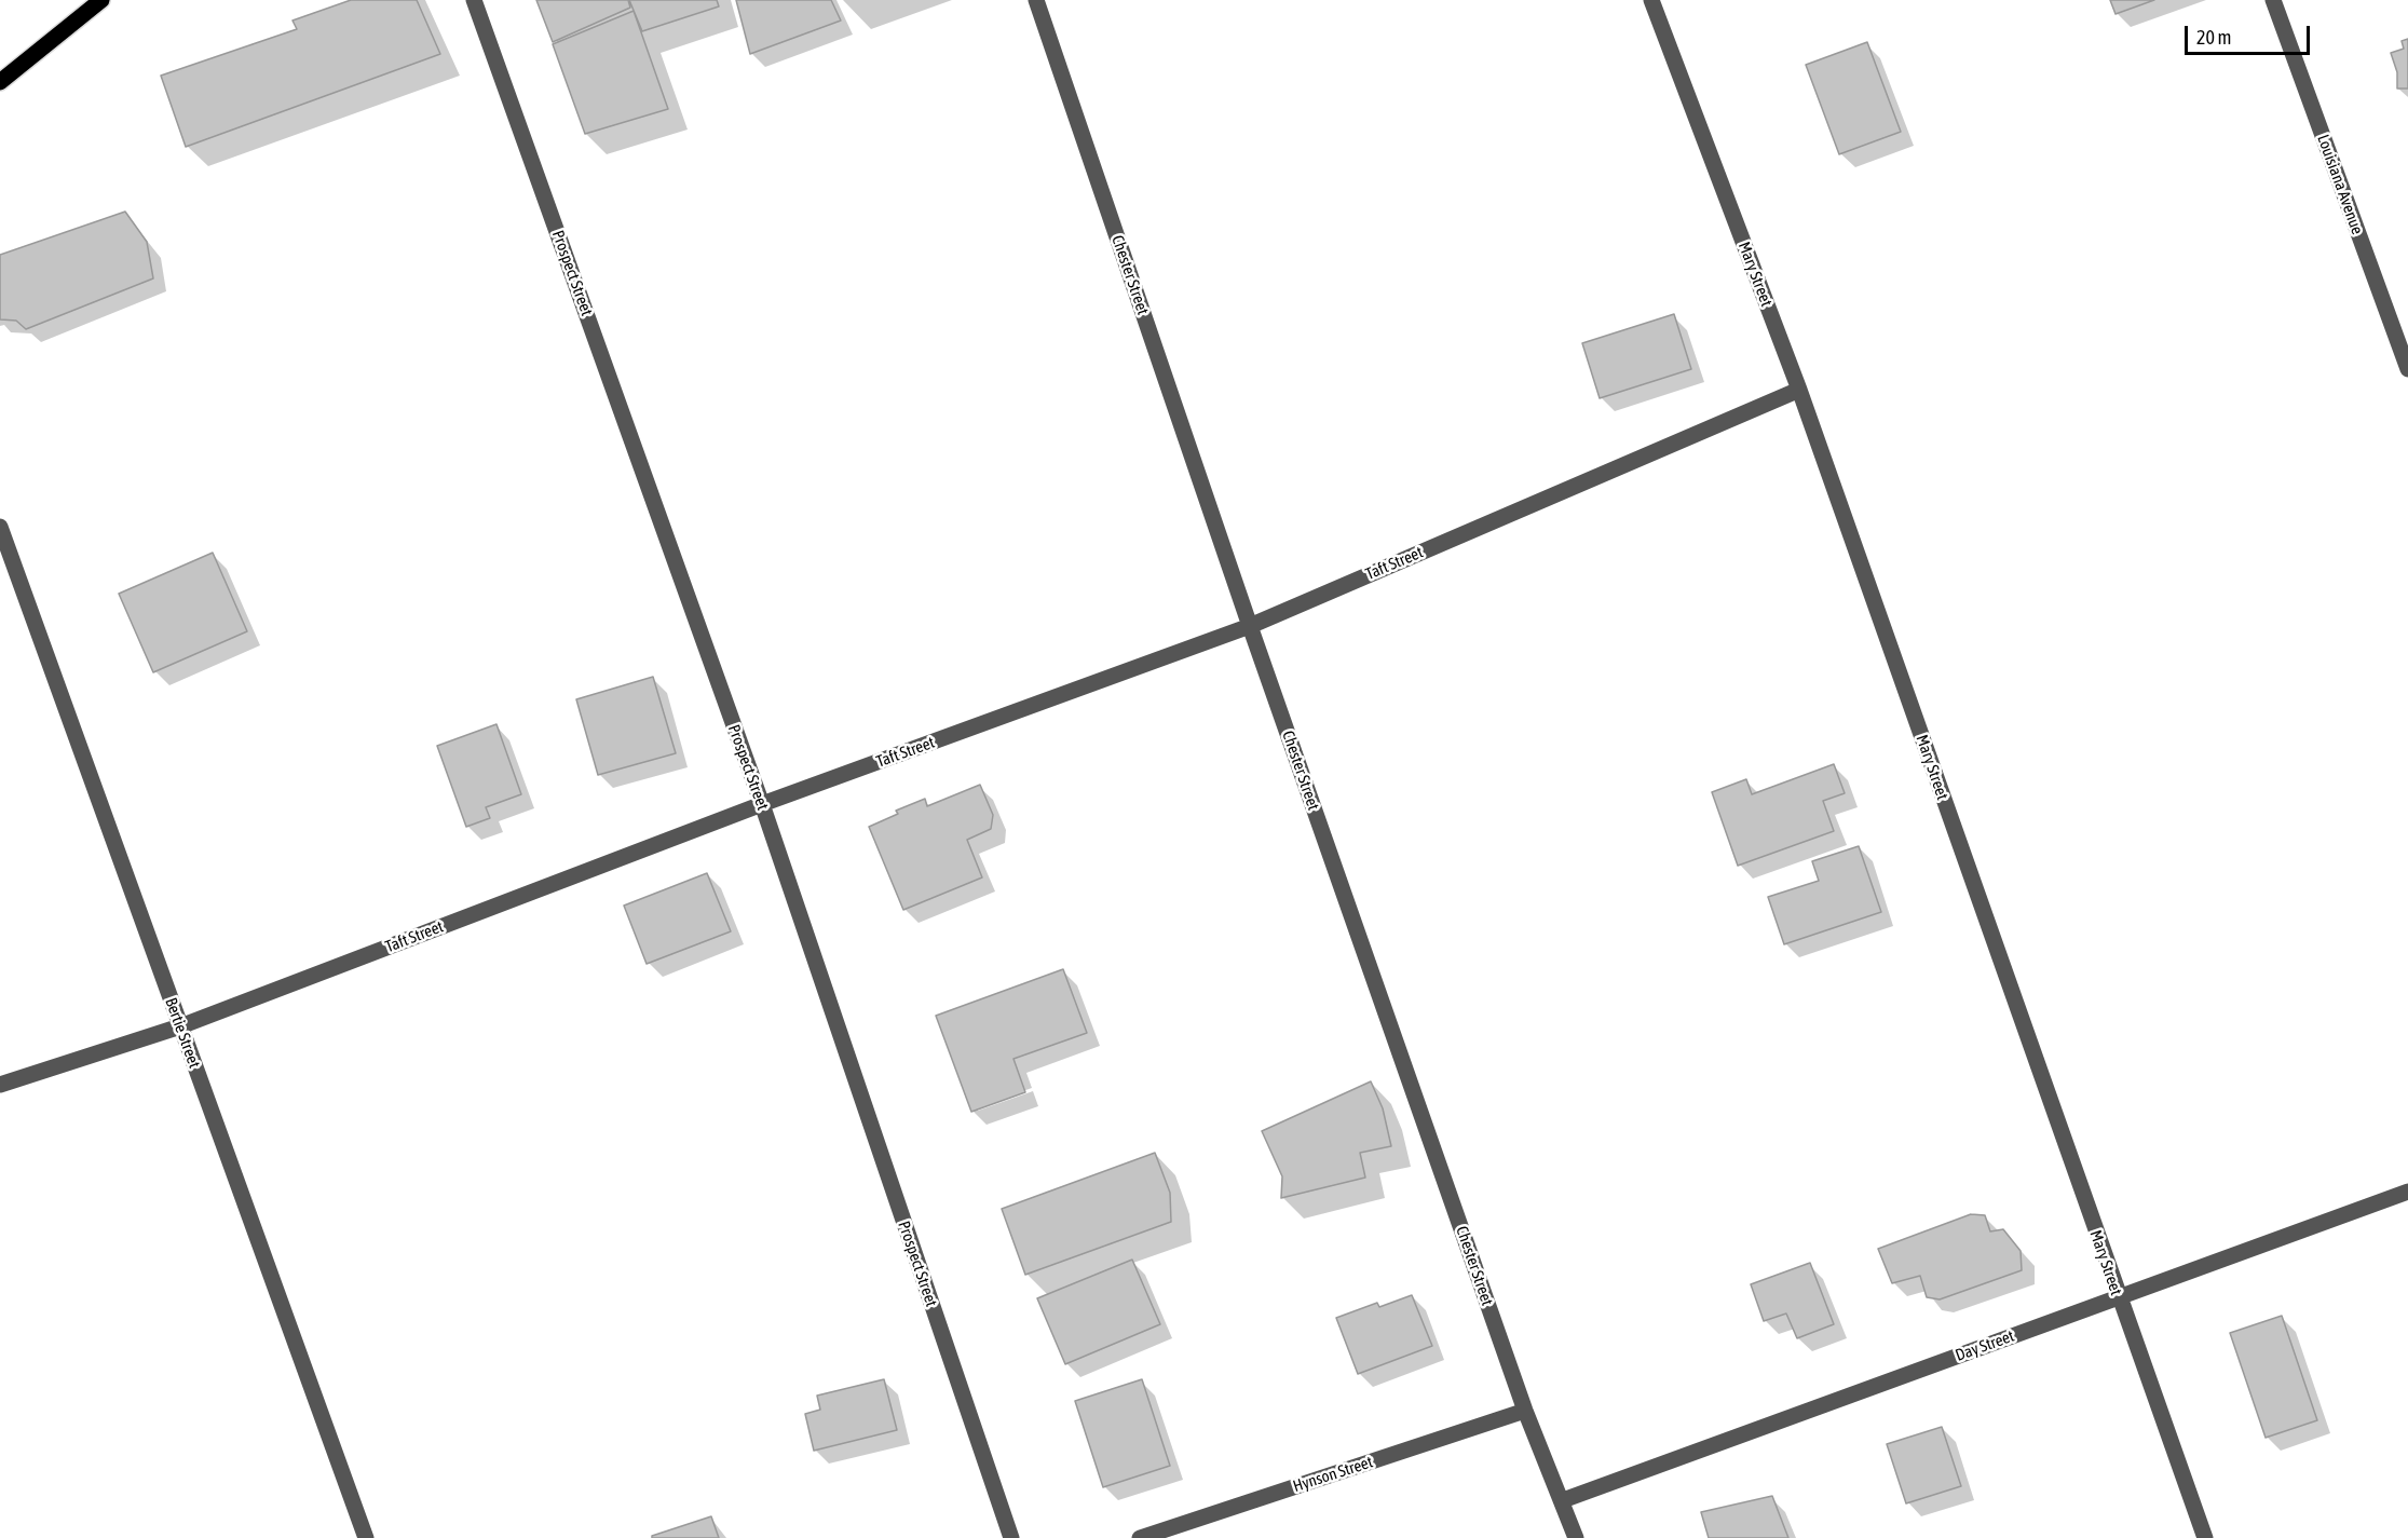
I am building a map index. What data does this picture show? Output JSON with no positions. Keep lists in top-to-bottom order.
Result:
{
  "streets": {
    "street": [
      "Louisiana Avenue",
      "Prospect Street",
      "Mary Street",
      "Chester Street",
      "Taft Street",
      "Bertie Street",
      "Day Street",
      "Hynson Street"
    ]
  },
  "crossings": [
    ["Prospect Street", "Taft Street"],
    ["Mary Street", "Taft Street"],
    ["Mary Street", "Day Street"],
    ["Chester Street", "Taft Street"],
    ["Chester Street", "Day Street"],
    ["Chester Street", "Hynson Street"],
    ["Taft Street", "Bertie Street"]
  ],
  "scale_bar": "20 m"
}
